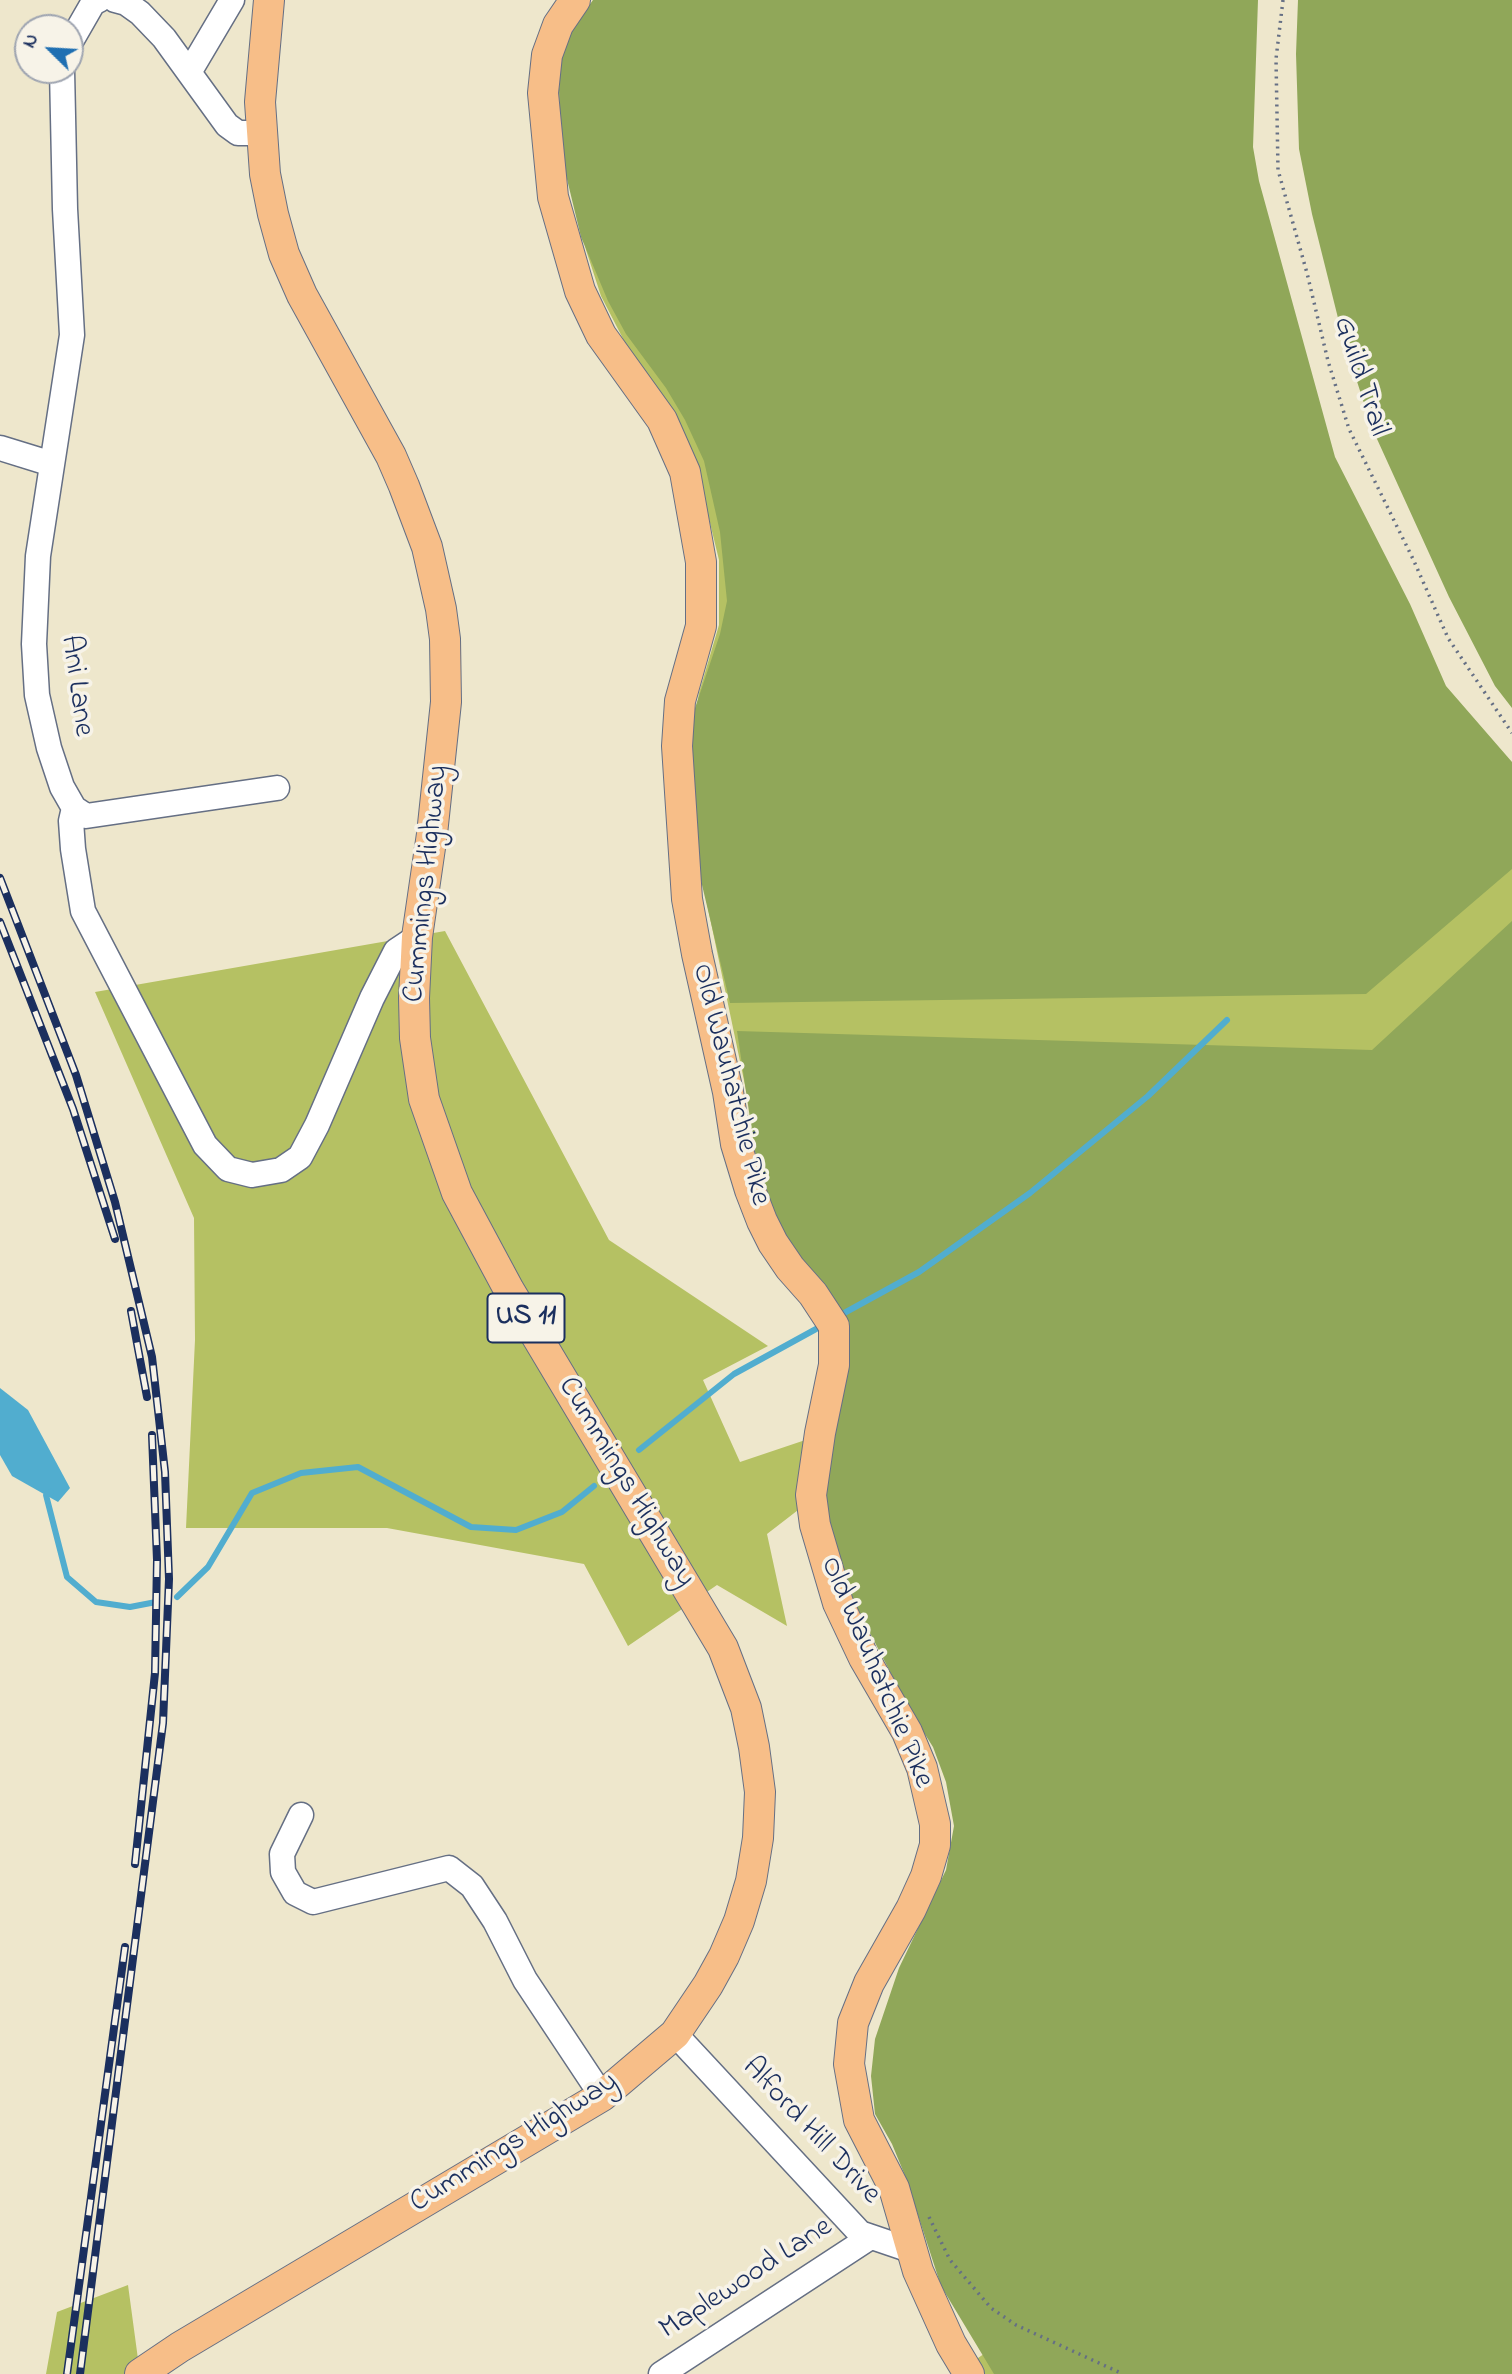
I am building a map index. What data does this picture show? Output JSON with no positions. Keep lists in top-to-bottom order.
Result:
{
  "streets": {
    "main road": ["Cummings Highway", "Old Wauhatchie Pike", "US 11"],
    "street": ["Ani Lane", "Alford Hill Drive", "Maplewood Lane"],
    "path": ["Guild Trail"]
  },
  "crossings": [
    ["Cummings Highway", "Alford Hill Drive"],
    ["Old Wauhatchie Pike", "Alford Hill Drive"],
    ["Alford Hill Drive", "Maplewood Lane"]
  ],
  "north": "top left"
}
